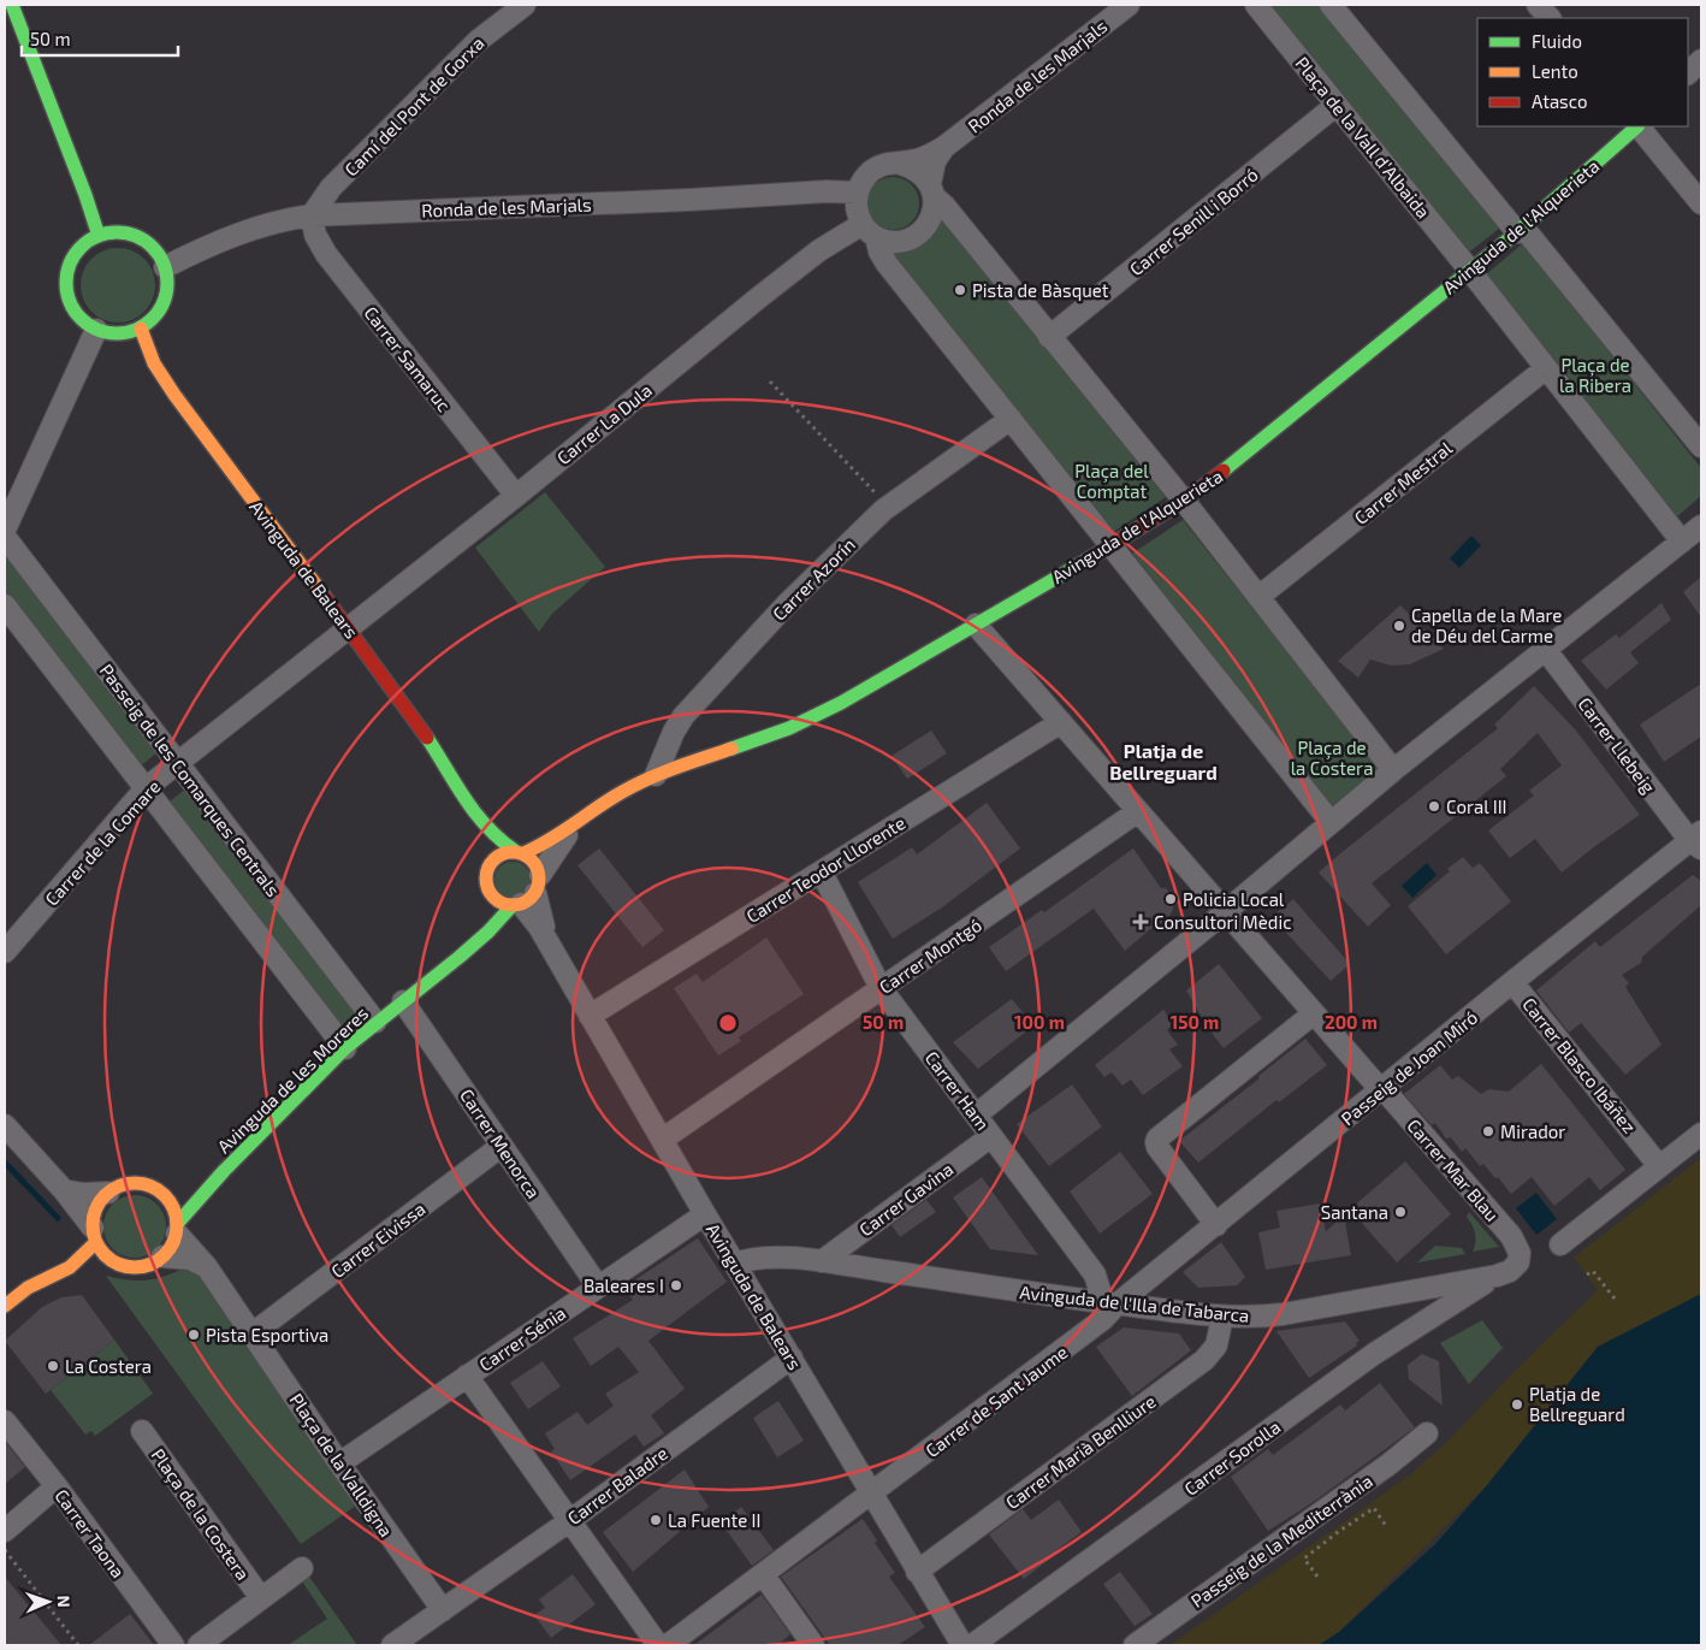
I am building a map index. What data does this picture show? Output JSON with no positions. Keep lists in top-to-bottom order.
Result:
{
  "streets": {
    "street": [
      "Ronda de les Marjals",
      "Camí del Pont de Gorxa",
      "Plaça de la Vall d’Albaida",
      "Carrer Senill i Borró",
      "Avinguda de l’Alquerieta",
      "Carrer Samaruc",
      "Carrer La Dula",
      "Carrer Mestral",
      "Avinguda de Balears",
      "Carrer Azorín",
      "Carrer Llebeig",
      "Passeig de les Comarques Centrals",
      "Carrer de la Comare",
      "Carrer Teodor Llorente",
      "Carrer Montgó",
      "Carrer Blasco Ibáñez",
      "Passeig de Joan Miró",
      "Avinguda de les Moreres",
      "Carrer Ham",
      "Carrer Menorca",
      "Carrer Mar Blau",
      "Carrer Gavina",
      "Carrer Eivissa",
      "Avinguda de l'Illa de Tabarca",
      "Carrer Sénia",
      "Carrer de Sant Jaume",
      "Carrer Marià Benlliure",
      "Carrer Sorolla",
      "Plaça de la Valldigna",
      "Carrer Baladre",
      "Plaça de la Costera",
      "Carrer Taona",
      "Passeig de la Mediterrània"
    ]
  },
  "crossings": [
    ["Ronda de les Marjals", "Camí del Pont de Gorxa"],
    ["Ronda de les Marjals", "Carrer Samaruc"],
    ["Ronda de les Marjals", "Carrer La Dula"],
    ["Ronda de les Marjals", "Avinguda de Balears"],
    ["Camí del Pont de Gorxa", "Carrer Samaruc"],
    ["Plaça de la Vall d’Albaida", "Carrer Senill i Borró"],
    ["Plaça de la Vall d’Albaida", "Avinguda de l’Alquerieta"],
    ["Avinguda de l’Alquerieta", "Avinguda de Balears"],
    ["Avinguda de l’Alquerieta", "Carrer Azorín"],
    ["Avinguda de l’Alquerieta", "Avinguda de les Moreres"],
    ["Avinguda de l’Alquerieta", "Carrer Mar Blau"],
    ["Carrer Samaruc", "Carrer La Dula"],
    ["Carrer La Dula", "Avinguda de Balears"],
    ["Carrer La Dula", "Carrer de la Comare"],
    ["Avinguda de Balears", "Carrer de la Comare"],
    ["Avinguda de Balears", "Carrer Teodor Llorente"],
    ["Avinguda de Balears", "Carrer Montgó"],
    ["Avinguda de Balears", "Avinguda de les Moreres"],
    ["Avinguda de Balears", "Avinguda de l'Illa de Tabarca"],
    ["Avinguda de Balears", "Carrer Sénia"],
    ["Avinguda de Balears", "Carrer de Sant Jaume"],
    ["Avinguda de Balears", "Carrer Marià Benlliure"],
    ["Avinguda de Balears", "Carrer Baladre"],
    ["Carrer Llebeig", "Passeig de Joan Miró"],
    ["Passeig de les Comarques Centrals", "Carrer de la Comare"],
    ["Passeig de les Comarques Centrals", "Avinguda de les Moreres"],
    ["Carrer Teodor Llorente", "Carrer Ham"],
    ["Carrer Teodor Llorente", "Carrer Mar Blau"],
    ["Carrer Montgó", "Carrer Ham"],
    ["Carrer Montgó", "Carrer Mar Blau"],
    ["Carrer Blasco Ibáñez", "Passeig de Joan Miró"],
    ["Passeig de Joan Miró", "Carrer Ham"],
    ["Passeig de Joan Miró", "Carrer Mar Blau"],
    ["Passeig de Joan Miró", "Avinguda de l'Illa de Tabarca"],
    ["Passeig de Joan Miró", "Carrer de Sant Jaume"],
    ["Avinguda de les Moreres", "Carrer Menorca"],
    ["Avinguda de les Moreres", "Plaça de la Valldigna"],
    ["Carrer Ham", "Carrer Gavina"],
    ["Carrer Ham", "Avinguda de l'Illa de Tabarca"],
    ["Carrer Ham", "Carrer de Sant Jaume"],
    ["Carrer Menorca", "Carrer Eivissa"],
    ["Carrer Menorca", "Carrer Sénia"],
    ["Carrer Mar Blau", "Avinguda de l'Illa de Tabarca"],
    ["Carrer Gavina", "Avinguda de l'Illa de Tabarca"],
    ["Carrer Eivissa", "Plaça de la Valldigna"],
    ["Avinguda de l'Illa de Tabarca", "Carrer de Sant Jaume"],
    ["Avinguda de l'Illa de Tabarca", "Carrer Marià Benlliure"],
    ["Avinguda de l'Illa de Tabarca", "Carrer Sorolla"],
    ["Carrer Sénia", "Plaça de la Valldigna"],
    ["Plaça de la Valldigna", "Carrer Baladre"]
  ],
  "districts": ["Platja de Bellreguard"],
  "parks": ["Plaça de la Ribera", "Plaça del Comptat", "Plaça de la Costera"],
  "places": {
    "other": [
      "Pista de Bàsquet",
      "Capella de la Mare de Déu del Carme",
      "Coral III",
      "Policia Local",
      "Mirador",
      "Santana",
      "Baleares I",
      "Pista Esportiva",
      "La Costera",
      "Platja de Bellreguard",
      "La Fuente II"
    ],
    "health": ["Consultori Mèdic"]
  },
  "legend": ["Fluido", "Lento", "Atasco"],
  "scale_bar": "50 m",
  "north": "right",
  "rings": [
    "50 m",
    "100 m",
    "150 m",
    "200 m"
  ]
}
